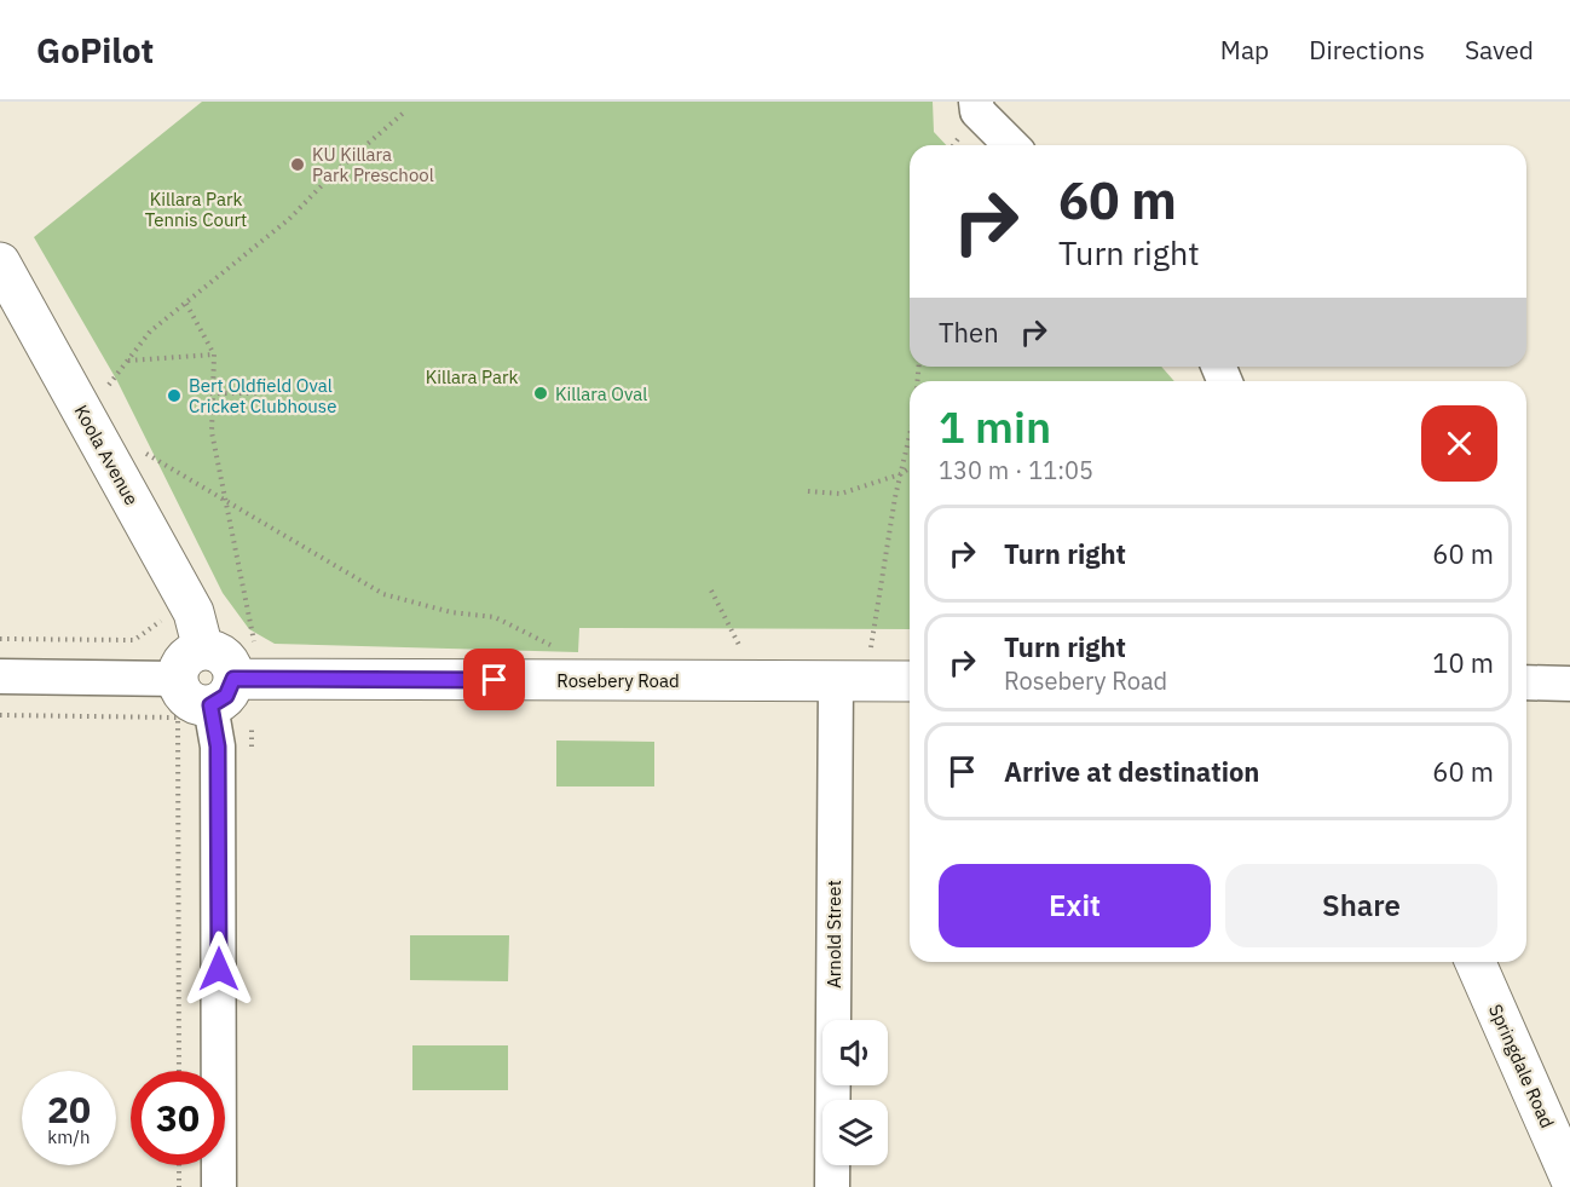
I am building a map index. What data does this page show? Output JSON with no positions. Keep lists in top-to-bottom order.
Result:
{
  "streets": {
    "main road": ["Koola Avenue", "Rosebery Road", "Springdale Road"],
    "street": ["Arnold Street"]
  },
  "crossings": [
    ["Rosebery Road", "Arnold Street"]
  ],
  "parks": ["Killara Park Tennis Court", "Killara Park"],
  "places": ["KU Killara Park Preschool", "Killara Oval", "Bert Oldfield Oval Cricket Clubhouse"],
  "page": {
    "header": "GoPilot",
    "nav": ["Map", "Directions", "Saved"],
    "turn": ["60 m", "Turn right"],
    "then": "Then",
    "heading": ["1 min", "130 m · 11:05"],
    "list": [
      {
        "name": "Turn right",
        "value": "60 m"
      },
      {
        "name": "Turn right",
        "note": "Rosebery Road",
        "value": "10 m"
      },
      {
        "name": "Arrive at destination",
        "value": "60 m"
      }
    ],
    "buttons": ["Exit", "Share"],
    "speed": "20 km/h",
    "limit": "30"
  }
}
